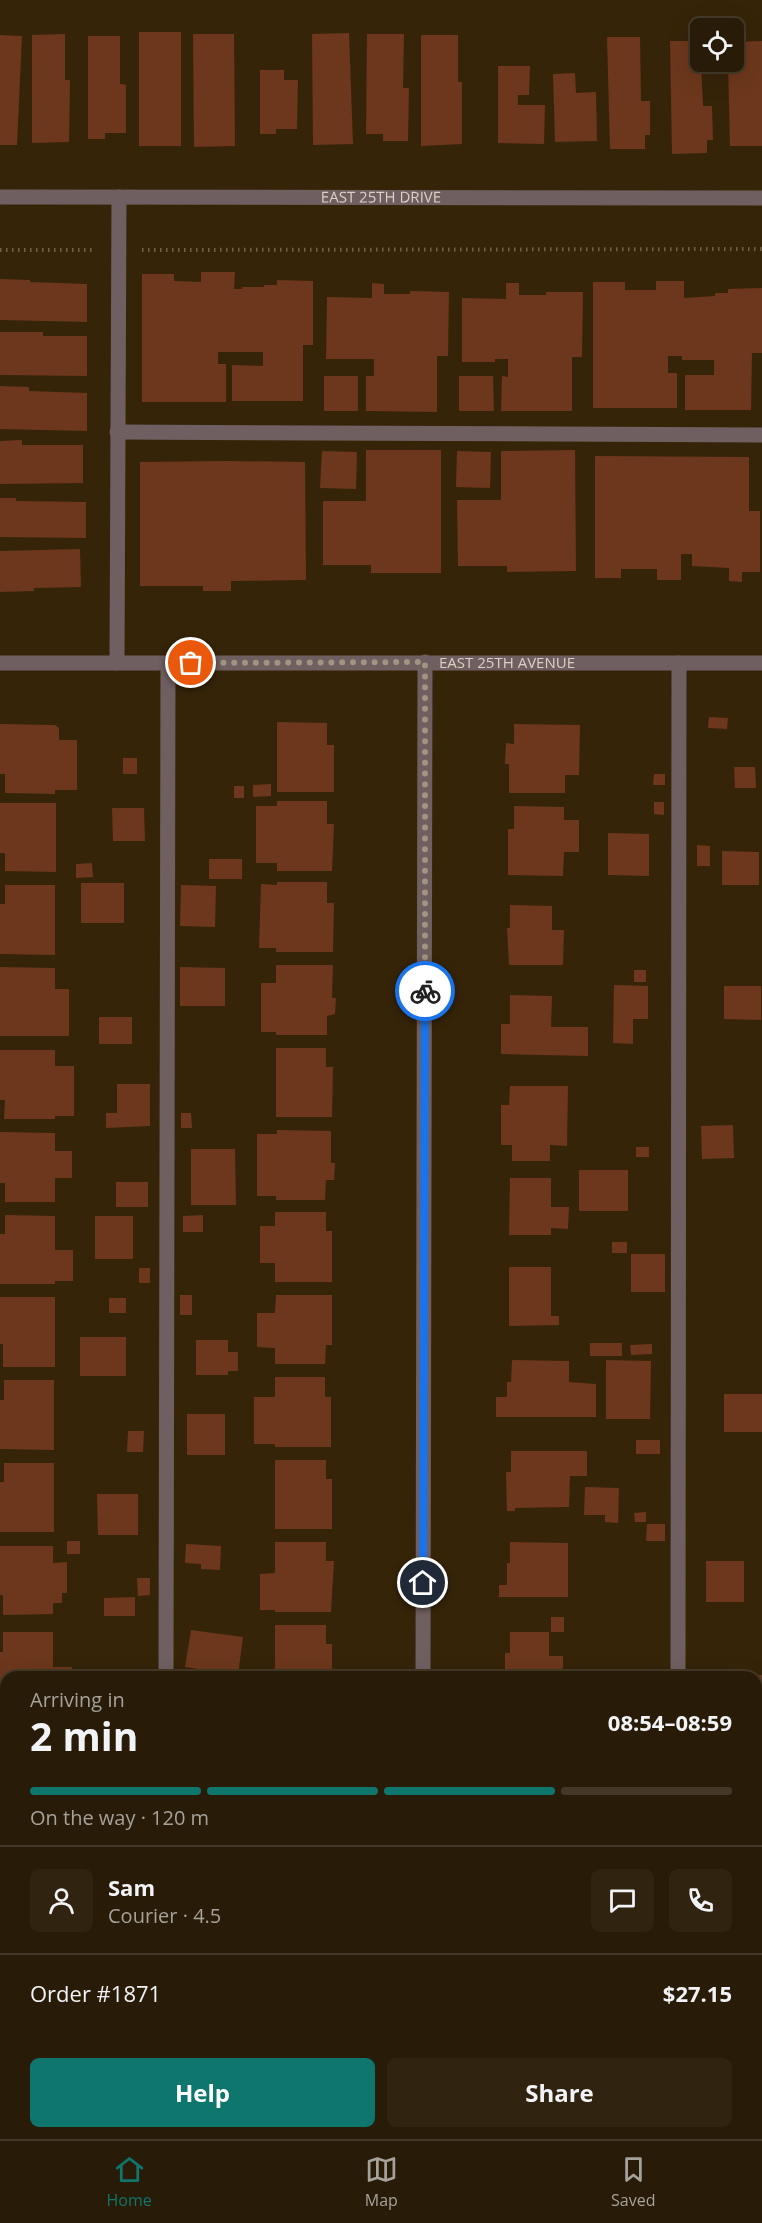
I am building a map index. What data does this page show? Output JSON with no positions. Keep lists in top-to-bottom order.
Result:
{
  "streets": {
    "street": ["EAST 25TH DRIVE", "EAST 25TH AVENUE"]
  },
  "page": {
    "heading": ["2 min", "Arriving in", "08:54–08:59"],
    "panel": [
      "Sam",
      "Courier · 4.5",
      "Order #1871",
      "$27.15"
    ],
    "bar": "On the way · 120 m",
    "buttons": ["Help", "Share"],
    "tabs": ["Home", "Map", "Saved"]
  }
}
